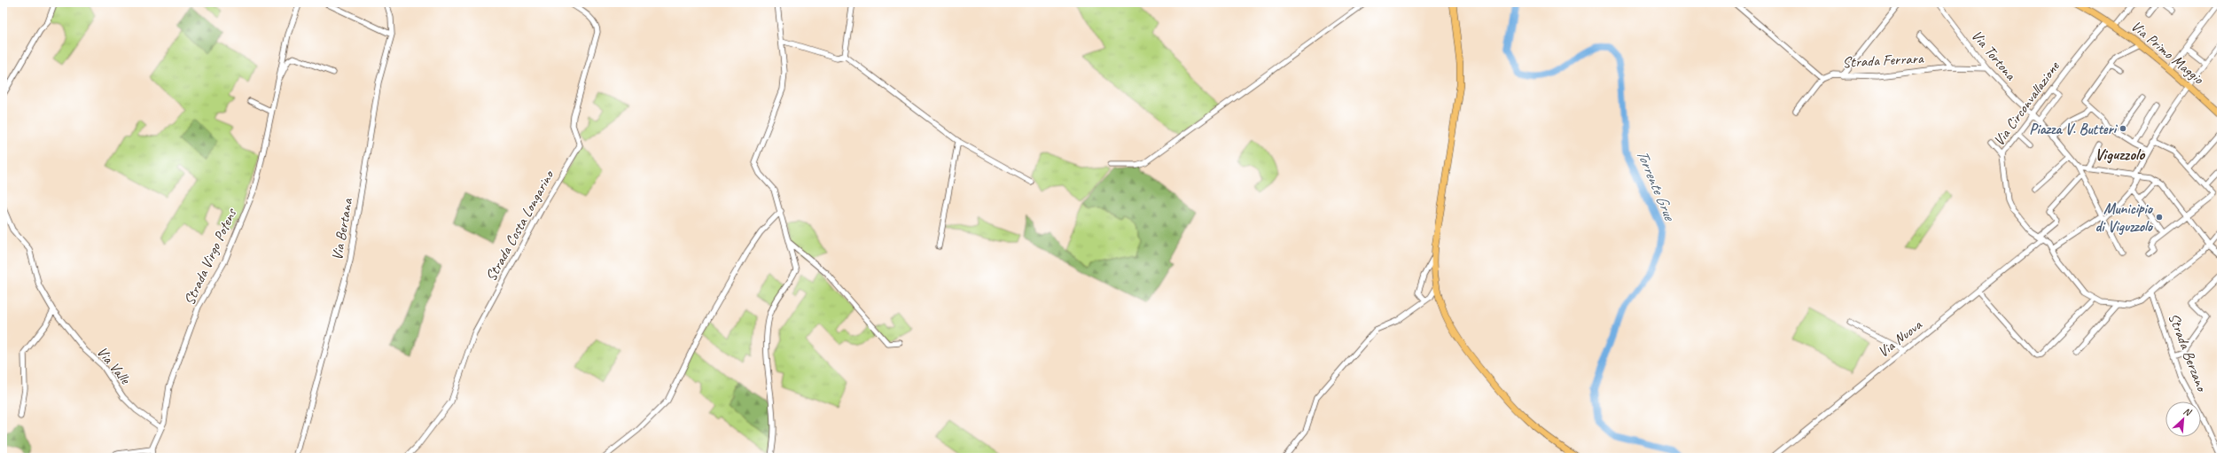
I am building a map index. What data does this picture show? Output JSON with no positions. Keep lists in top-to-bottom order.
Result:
{
  "streets": {
    "main road": ["Via Primo Maggio"],
    "street": [
      "Via Tortona",
      "Strada Ferrara",
      "Via Circonvallazione",
      "Strada Costa Longarino",
      "Via Bertana",
      "Strada Virgo Potens",
      "Via Nuova",
      "Strada Berzano",
      "Via Valle"
    ]
  },
  "crossings": [
    ["Via Primo Maggio", "Via Circonvallazione"],
    ["Via Tortona", "Strada Ferrara"],
    ["Via Tortona", "Via Circonvallazione"],
    ["Via Tortona", "Via Nuova"],
    ["Via Circonvallazione", "Via Nuova"],
    ["Via Circonvallazione", "Strada Berzano"],
    ["Strada Virgo Potens", "Via Valle"]
  ],
  "districts": ["Viguzzolo"],
  "water": ["Torrente Grue"],
  "places": ["Piazza V. Butteri", "Municipio di Viguzzolo"],
  "north": "top right"
}
